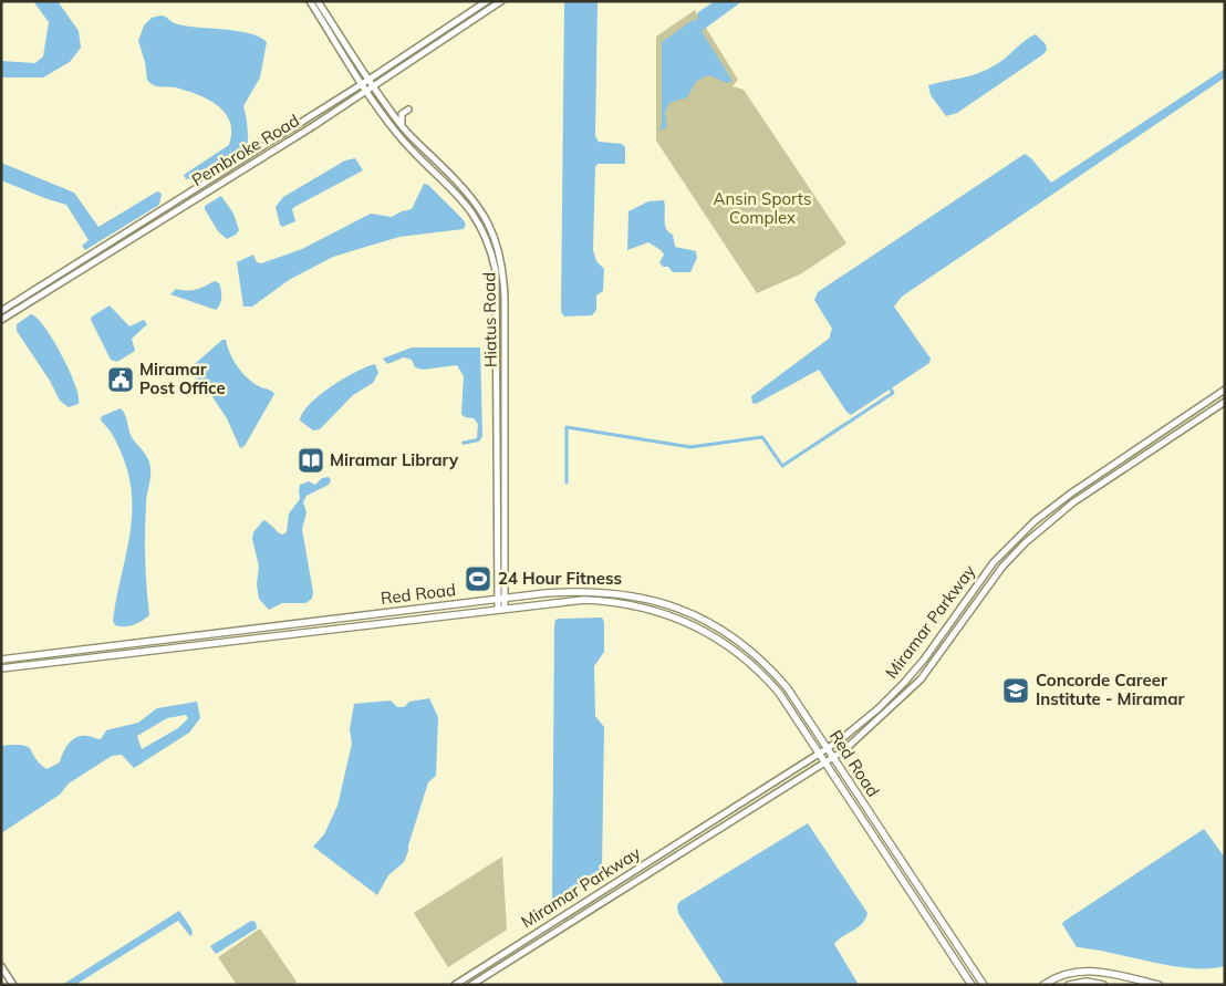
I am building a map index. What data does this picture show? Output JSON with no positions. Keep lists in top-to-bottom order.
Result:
{
  "streets": {
    "highway": ["Red Road"],
    "main road": ["Pembroke Road", "Hiatus Road", "Miramar Parkway"]
  },
  "crossings": [
    ["Pembroke Road", "Hiatus Road"],
    ["Hiatus Road", "Red Road"],
    ["Red Road", "Miramar Parkway"]
  ],
  "parks": ["Ansin Sports Complex"],
  "places": {
    "public building": ["Miramar Post Office"],
    "library": ["Miramar Library"],
    "sports": ["24 Hour Fitness"],
    "school or university": ["Concorde Career Institute - Miramar"]
  }
}
